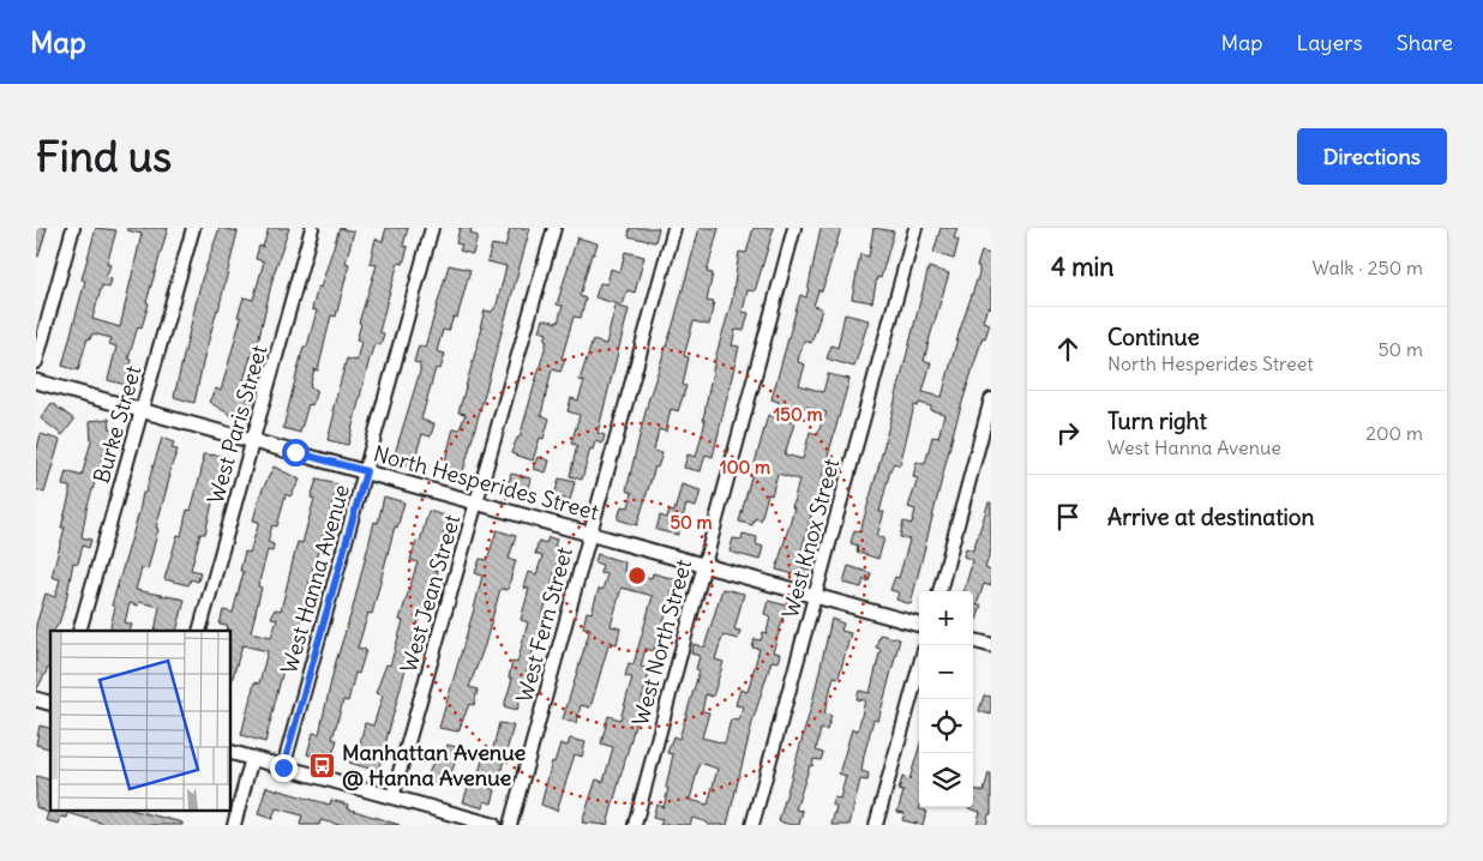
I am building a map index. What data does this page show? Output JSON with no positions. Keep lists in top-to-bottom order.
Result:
{
  "streets": {
    "street": [
      "Burke Street",
      "West Paris Street",
      "North Hesperides Street",
      "West Knox Street",
      "West Hanna Avenue",
      "West Jean Street",
      "West Fern Street",
      "West North Street"
    ]
  },
  "crossings": [
    ["Burke Street", "North Hesperides Street"],
    ["West Paris Street", "North Hesperides Street"],
    ["North Hesperides Street", "West Knox Street"],
    ["North Hesperides Street", "West Hanna Avenue"],
    ["North Hesperides Street", "West Jean Street"],
    ["North Hesperides Street", "West Fern Street"],
    ["North Hesperides Street", "West North Street"]
  ],
  "places": {
    "bus stop": ["Manhattan Avenue @ Hanna Avenue"]
  },
  "page": {
    "header": "Map",
    "nav": ["Map", "Layers", "Share"],
    "buttons": "Directions",
    "title": "Find us",
    "heading": ["4 min", "Walk · 250 m"],
    "list": [
      ["Continue", "North Hesperides Street", "50 m"],
      ["Turn right", "West Hanna Avenue", "200 m"],
      "Arrive at destination"
    ],
    "map_buttons": ["+", "−"]
  },
  "rings": ["150 m", "100 m", "50 m"]
}
